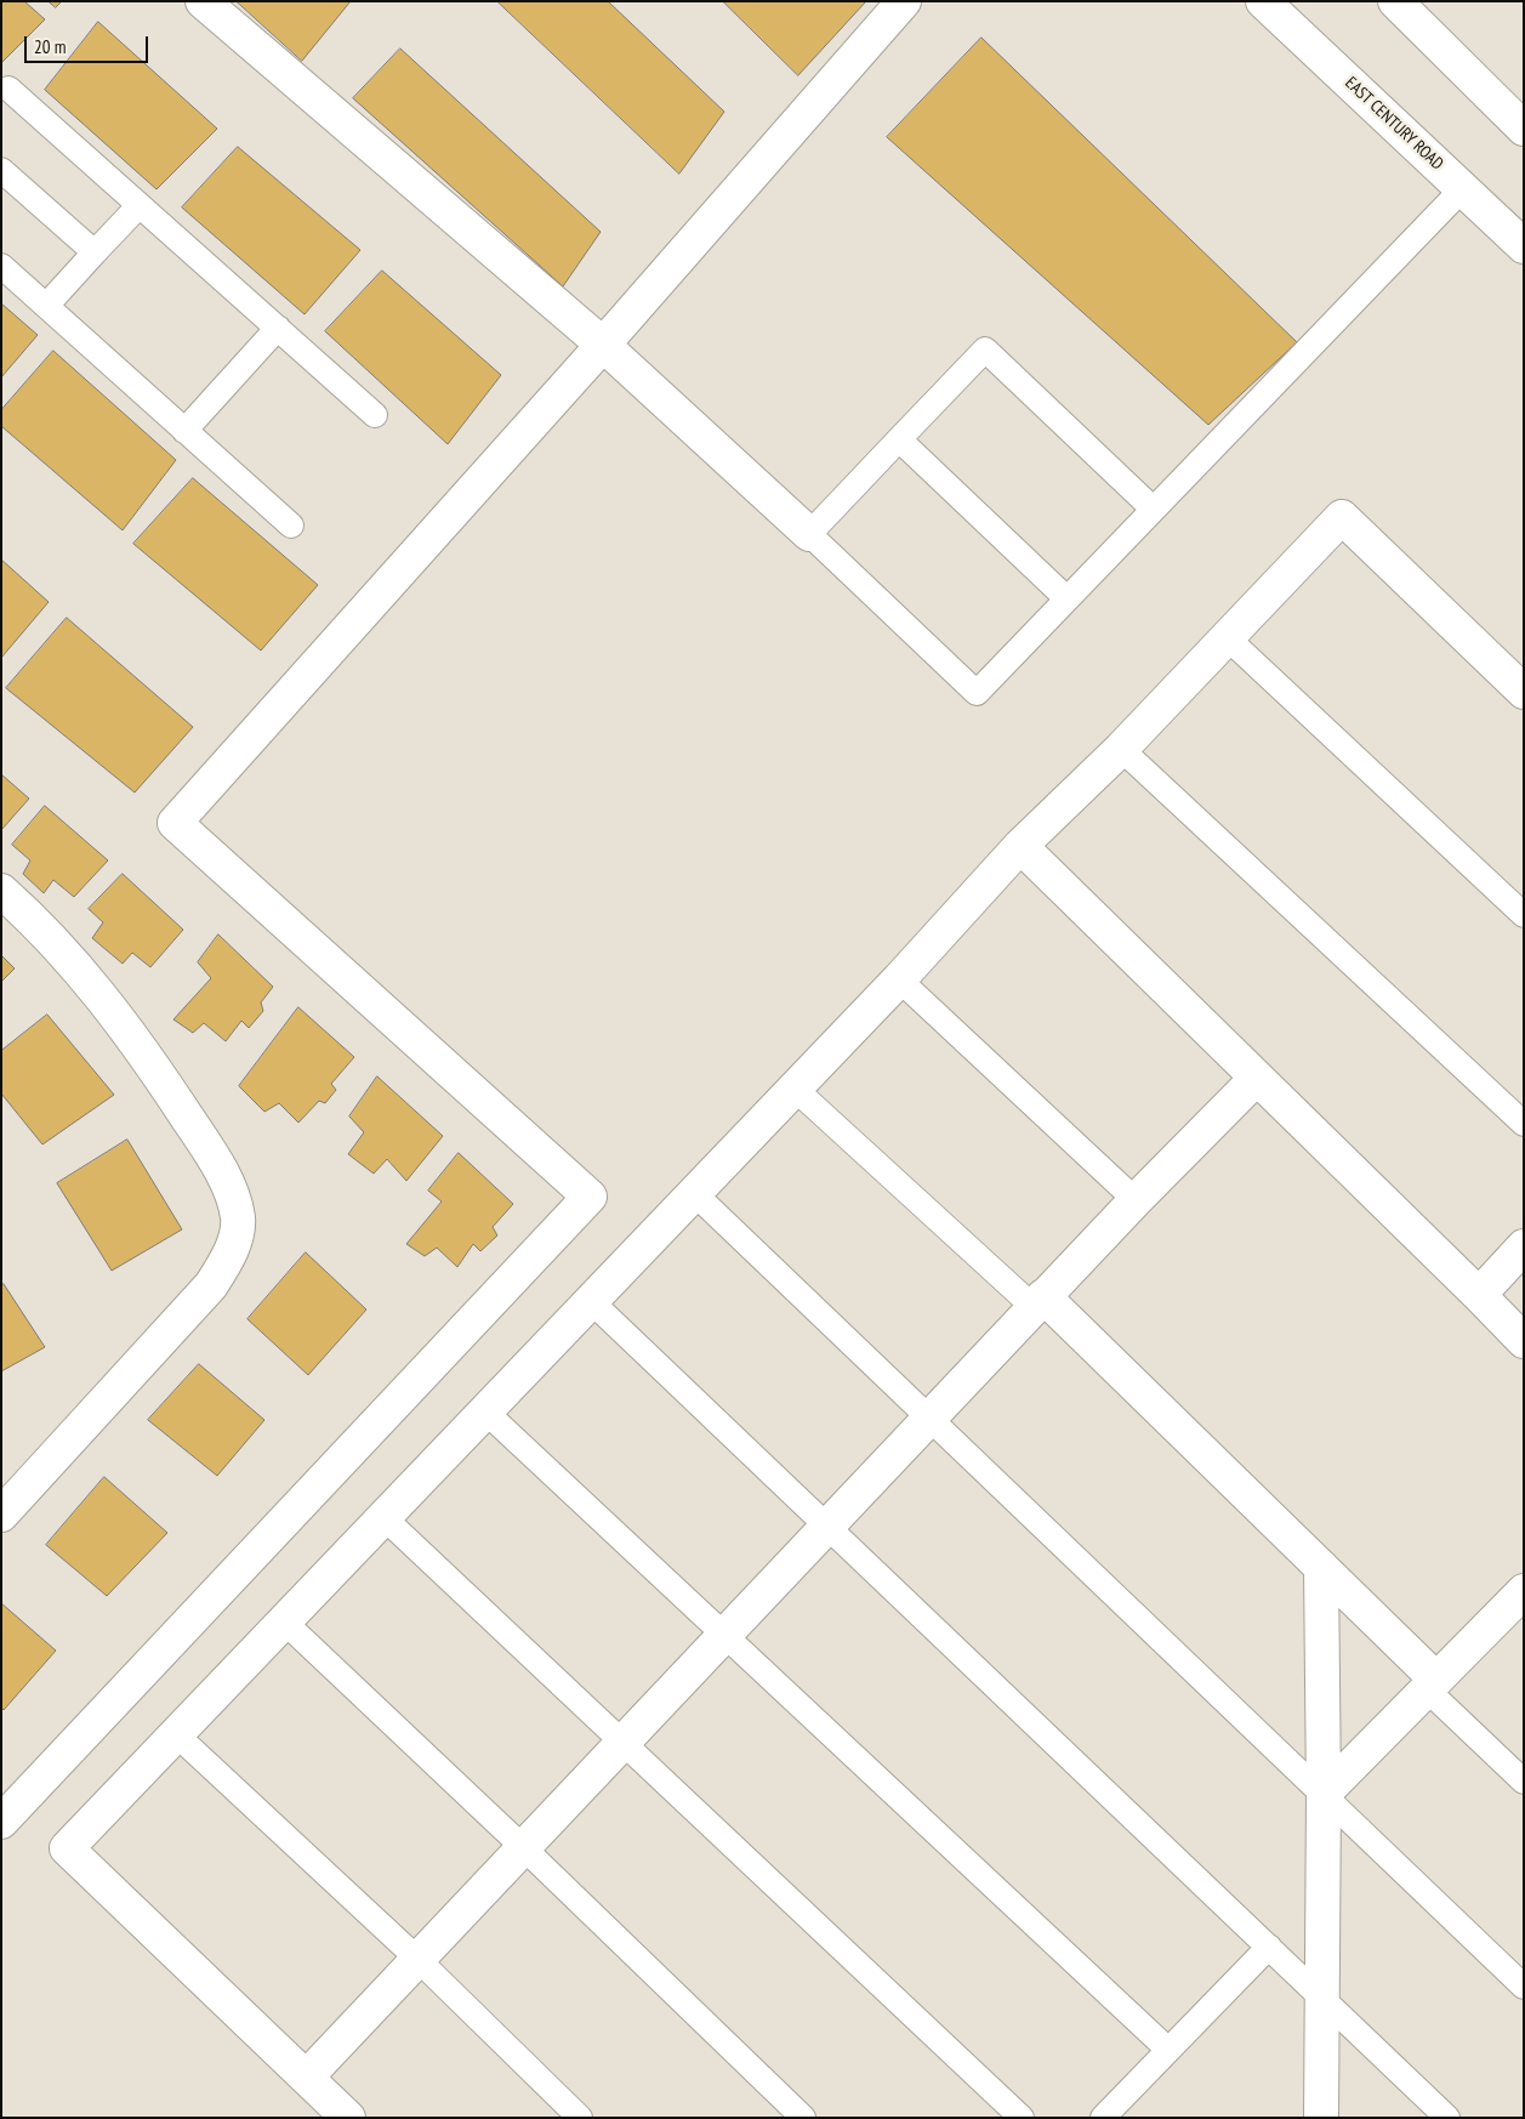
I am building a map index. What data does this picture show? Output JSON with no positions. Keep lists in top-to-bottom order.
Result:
{
  "streets": {
    "street": ["EAST CENTURY ROAD"]
  },
  "scale_bar": "20 m"
}
